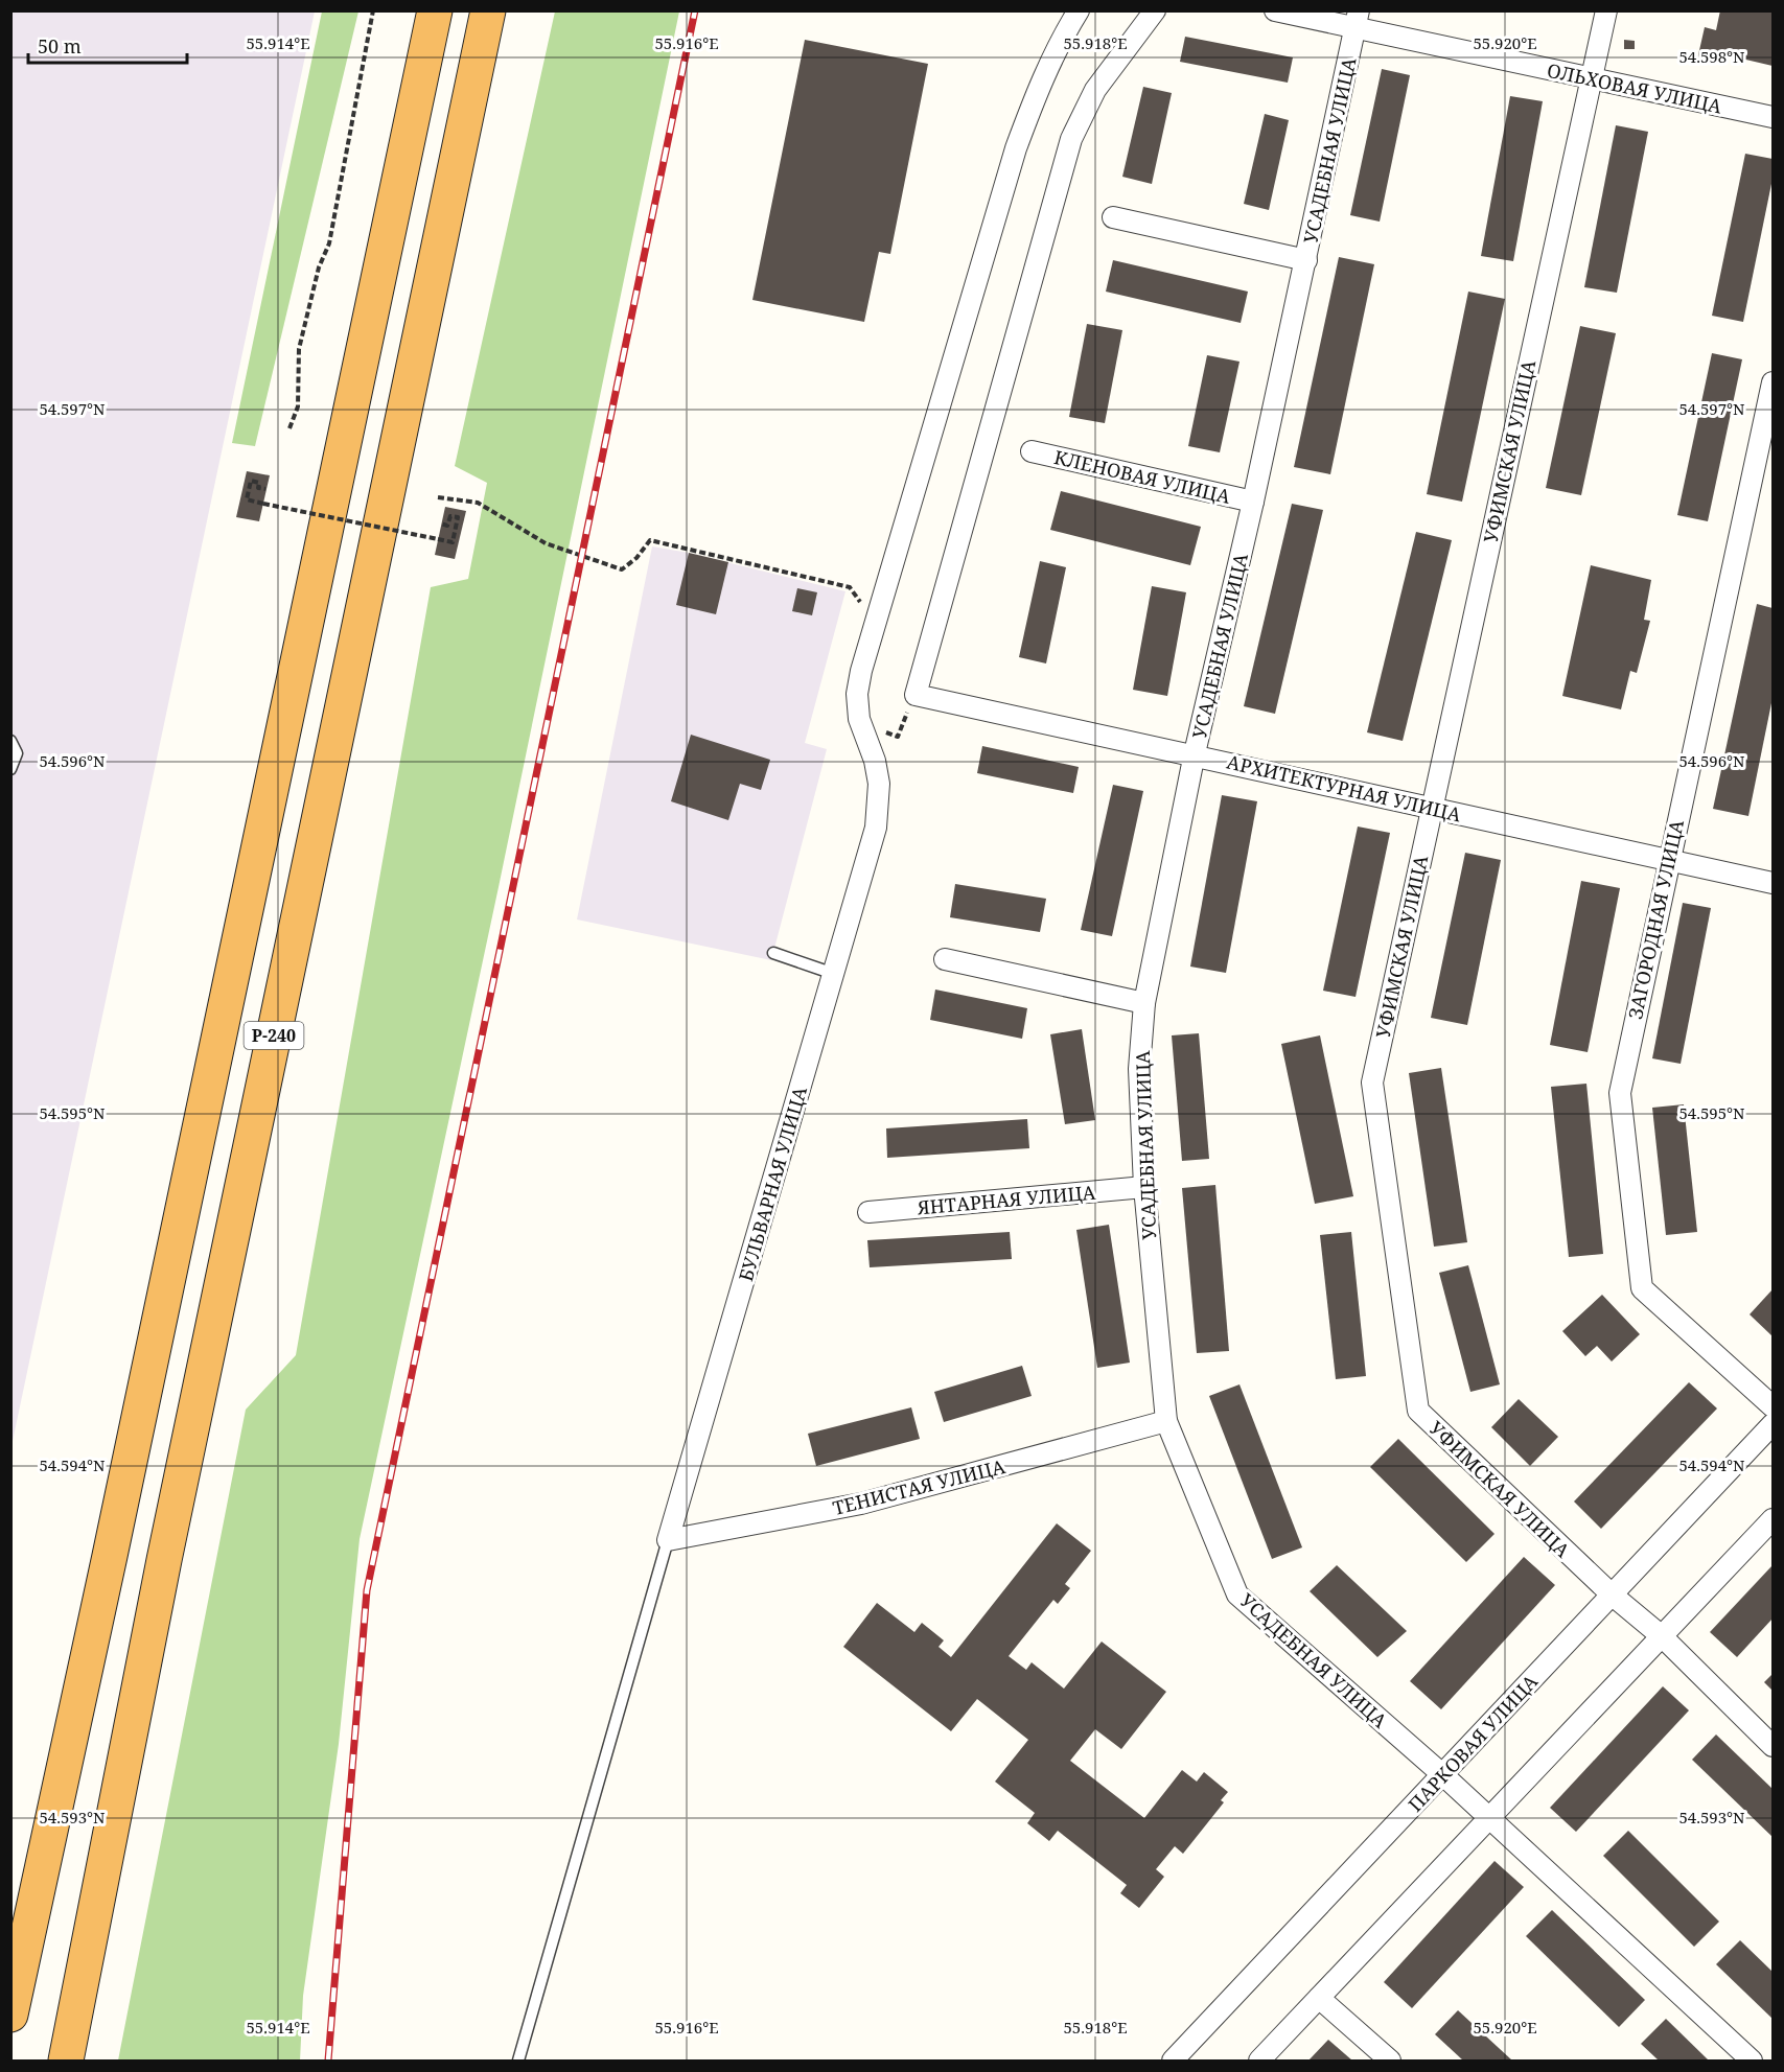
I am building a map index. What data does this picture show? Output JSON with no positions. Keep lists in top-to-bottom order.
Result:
{
  "streets": {
    "highway": ["Р-240"],
    "street": [
      "ОЛЬХОВАЯ УЛИЦА",
      "УСАДЕБНАЯ УЛИЦА",
      "УФИМСКАЯ УЛИЦА",
      "КЛЕНОВАЯ УЛИЦА",
      "АРХИТЕКТУРНАЯ УЛИЦА",
      "ЗАГОРОДНАЯ УЛИЦА",
      "БУЛЬВАРНАЯ УЛИЦА",
      "ЯНТАРНАЯ УЛИЦА",
      "ТЕНИСТАЯ УЛИЦА",
      "ПАРКОВАЯ УЛИЦА"
    ]
  },
  "crossings": [
    ["ОЛЬХОВАЯ УЛИЦА", "УСАДЕБНАЯ УЛИЦА"],
    ["ОЛЬХОВАЯ УЛИЦА", "УФИМСКАЯ УЛИЦА"],
    ["УСАДЕБНАЯ УЛИЦА", "КЛЕНОВАЯ УЛИЦА"],
    ["УСАДЕБНАЯ УЛИЦА", "АРХИТЕКТУРНАЯ УЛИЦА"],
    ["УСАДЕБНАЯ УЛИЦА", "ЯНТАРНАЯ УЛИЦА"],
    ["УСАДЕБНАЯ УЛИЦА", "ТЕНИСТАЯ УЛИЦА"],
    ["УСАДЕБНАЯ УЛИЦА", "ПАРКОВАЯ УЛИЦА"],
    ["УФИМСКАЯ УЛИЦА", "АРХИТЕКТУРНАЯ УЛИЦА"],
    ["УФИМСКАЯ УЛИЦА", "ПАРКОВАЯ УЛИЦА"],
    ["АРХИТЕКТУРНАЯ УЛИЦА", "ЗАГОРОДНАЯ УЛИЦА"],
    ["БУЛЬВАРНАЯ УЛИЦА", "ТЕНИСТАЯ УЛИЦА"]
  ],
  "scale_bar": "50 m",
  "coordinates": [
    "55.914°E",
    "55.916°E",
    "55.918°E",
    "55.920°E",
    "54.598°N",
    "54.597°N",
    "54.596°N",
    "54.595°N",
    "54.594°N",
    "54.593°N"
  ]
}
